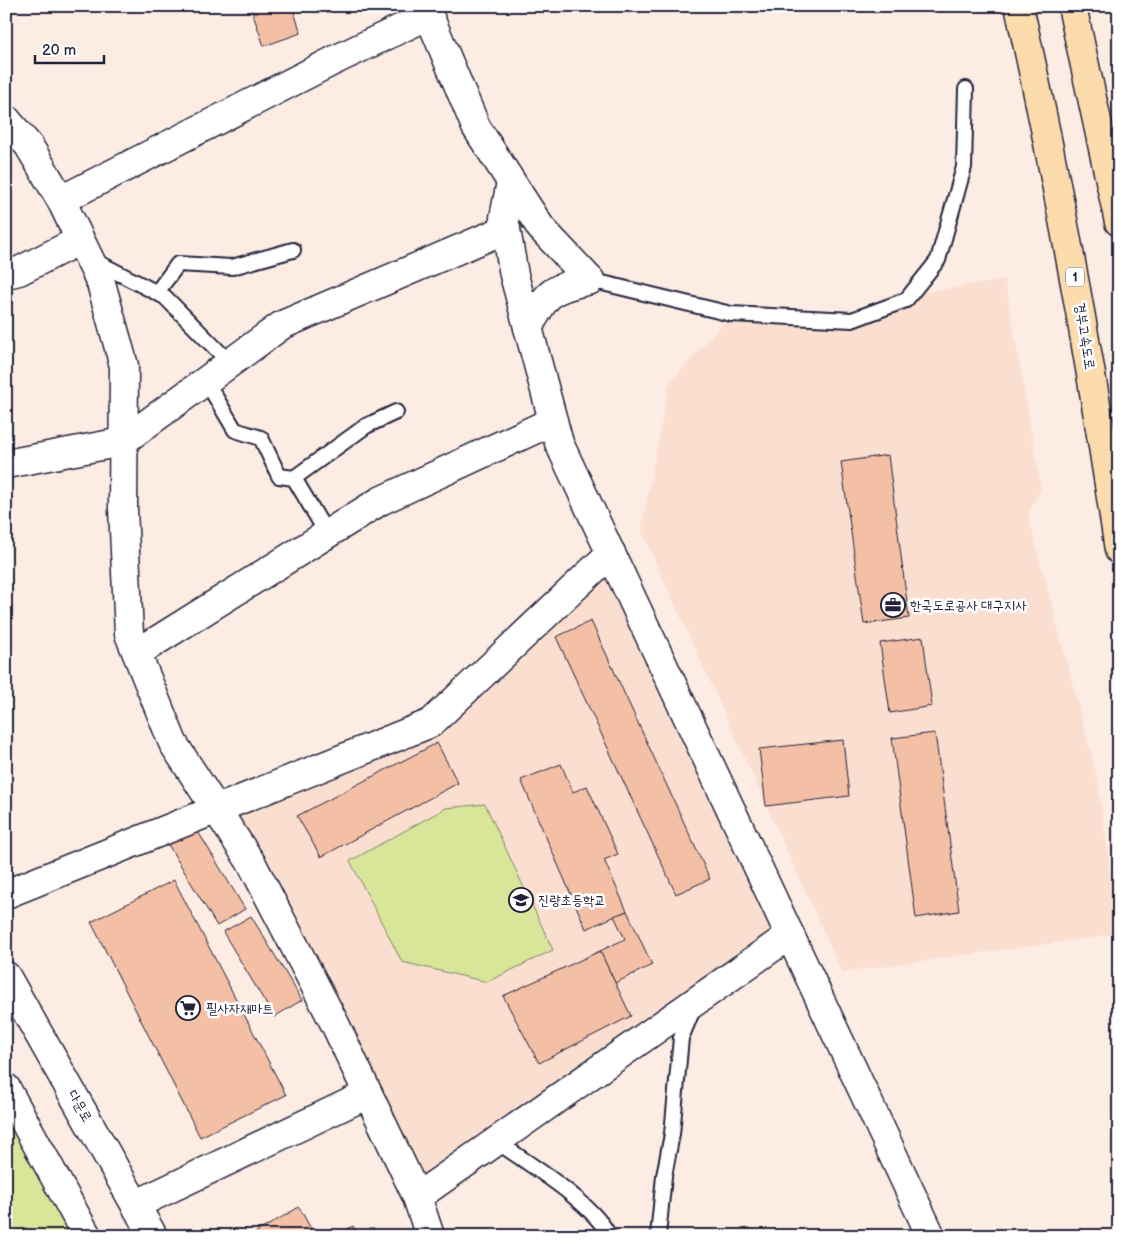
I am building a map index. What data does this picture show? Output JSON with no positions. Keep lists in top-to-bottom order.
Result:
{
  "streets": {
    "highway": ["1", "경부고속도로"],
    "street": ["다문로"]
  },
  "places": {
    "office": ["한국도로공사 대구지사"],
    "school or university": ["진량초등학교"],
    "supermarket": ["필사자재마트"]
  },
  "scale_bar": "20 m"
}
